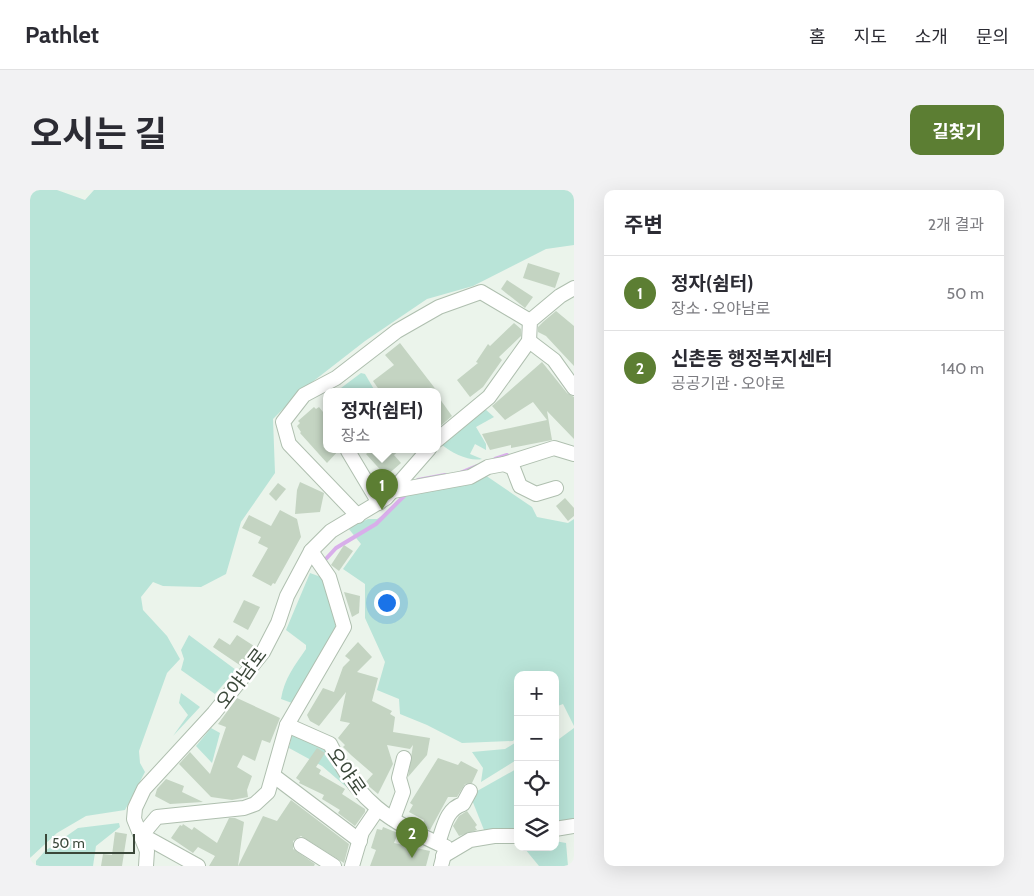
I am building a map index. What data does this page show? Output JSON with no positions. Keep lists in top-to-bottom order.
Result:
{
  "streets": {
    "street": ["오야남로", "오야로"]
  },
  "scale_bar": "50 m",
  "page": {
    "header": "Pathlet",
    "nav": [
      "홈",
      "지도",
      "소개",
      "문의"
    ],
    "title": "오시는 길",
    "buttons": "길찾기",
    "heading": ["주변", "2개 결과"],
    "list": [
      {
        "mark": "1",
        "name": "정자(쉼터)",
        "note": "장소 · 오야남로",
        "value": "50 m"
      },
      {
        "mark": "2",
        "name": "신촌동 행정복지센터",
        "note": "공공기관 · 오야로",
        "value": "140 m"
      }
    ],
    "popup": ["정자(쉼터)", "장소"],
    "pins": ["1", "2"],
    "map_buttons": ["+", "−"],
    "scale": "50 m"
  }
}
